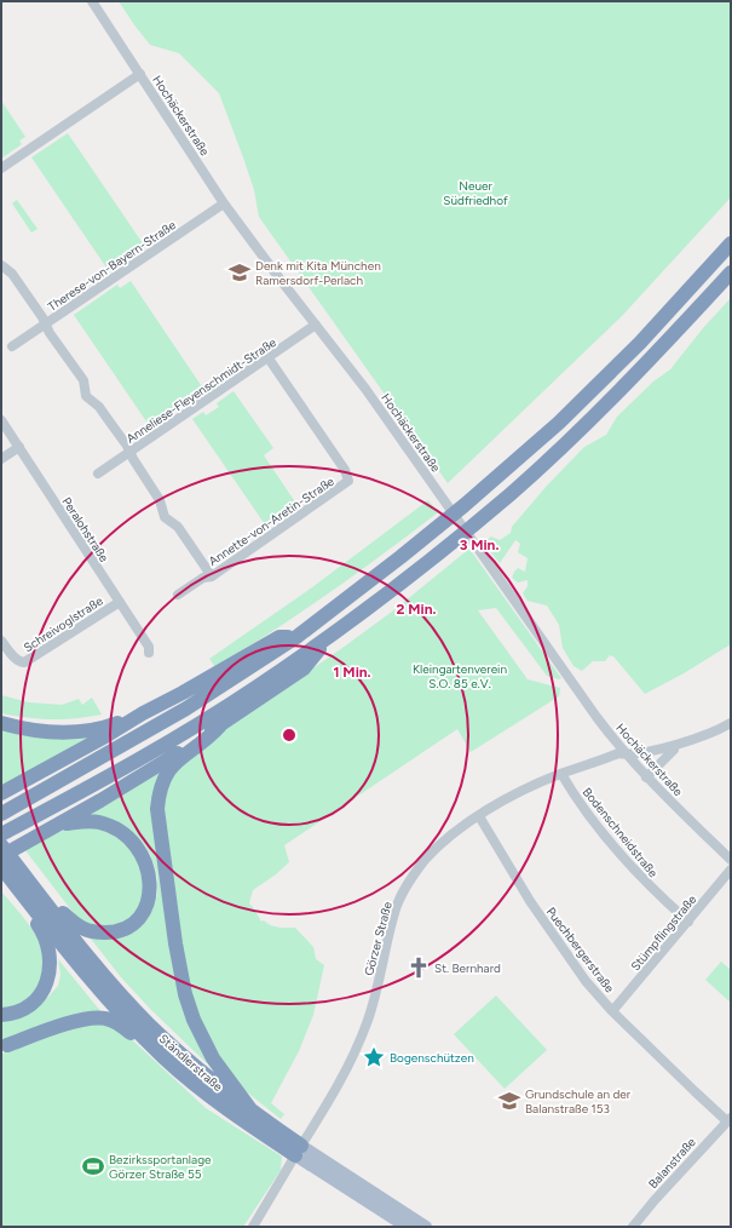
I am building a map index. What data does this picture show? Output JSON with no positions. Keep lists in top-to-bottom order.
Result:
{
  "streets": {
    "highway": ["Ständlerstraße"],
    "street": [
      "Hochäckerstraße",
      "Therese-von-Bayern-Straße",
      "Anneliese-Fleyenschmidt-Straße",
      "Annette-von-Aretin-Straße",
      "Peralohstraße",
      "Schreivoglstraße",
      "Bodenschneidstraße",
      "Stümpflingstraße",
      "Görzer Straße",
      "Puechbergerstraße",
      "Balanstraße"
    ]
  },
  "crossings": [
    ["Hochäckerstraße", "Therese-von-Bayern-Straße"],
    ["Hochäckerstraße", "Anneliese-Fleyenschmidt-Straße"],
    ["Hochäckerstraße", "Görzer Straße"],
    ["Anneliese-Fleyenschmidt-Straße", "Annette-von-Aretin-Straße"],
    ["Peralohstraße", "Schreivoglstraße"],
    ["Bodenschneidstraße", "Stümpflingstraße"],
    ["Bodenschneidstraße", "Görzer Straße"],
    ["Stümpflingstraße", "Puechbergerstraße"],
    ["Görzer Straße", "Puechbergerstraße"],
    ["Görzer Straße", "Ständlerstraße"],
    ["Puechbergerstraße", "Balanstraße"]
  ],
  "parks": ["Neuer Südfriedhof", "Kleingartenverein S.O. 85 e.V."],
  "places": {
    "school or university": ["Denk mit Kita München Ramersdorf-Perlach", "Grundschule an der Balanstraße 153"],
    "church": ["St. Bernhard"],
    "place": ["Bogenschützen"],
    "sports": ["Bezirkssportanlage Görzer Straße 55"]
  },
  "rings": ["3 Min.", "2 Min.", "1 Min."]
}
